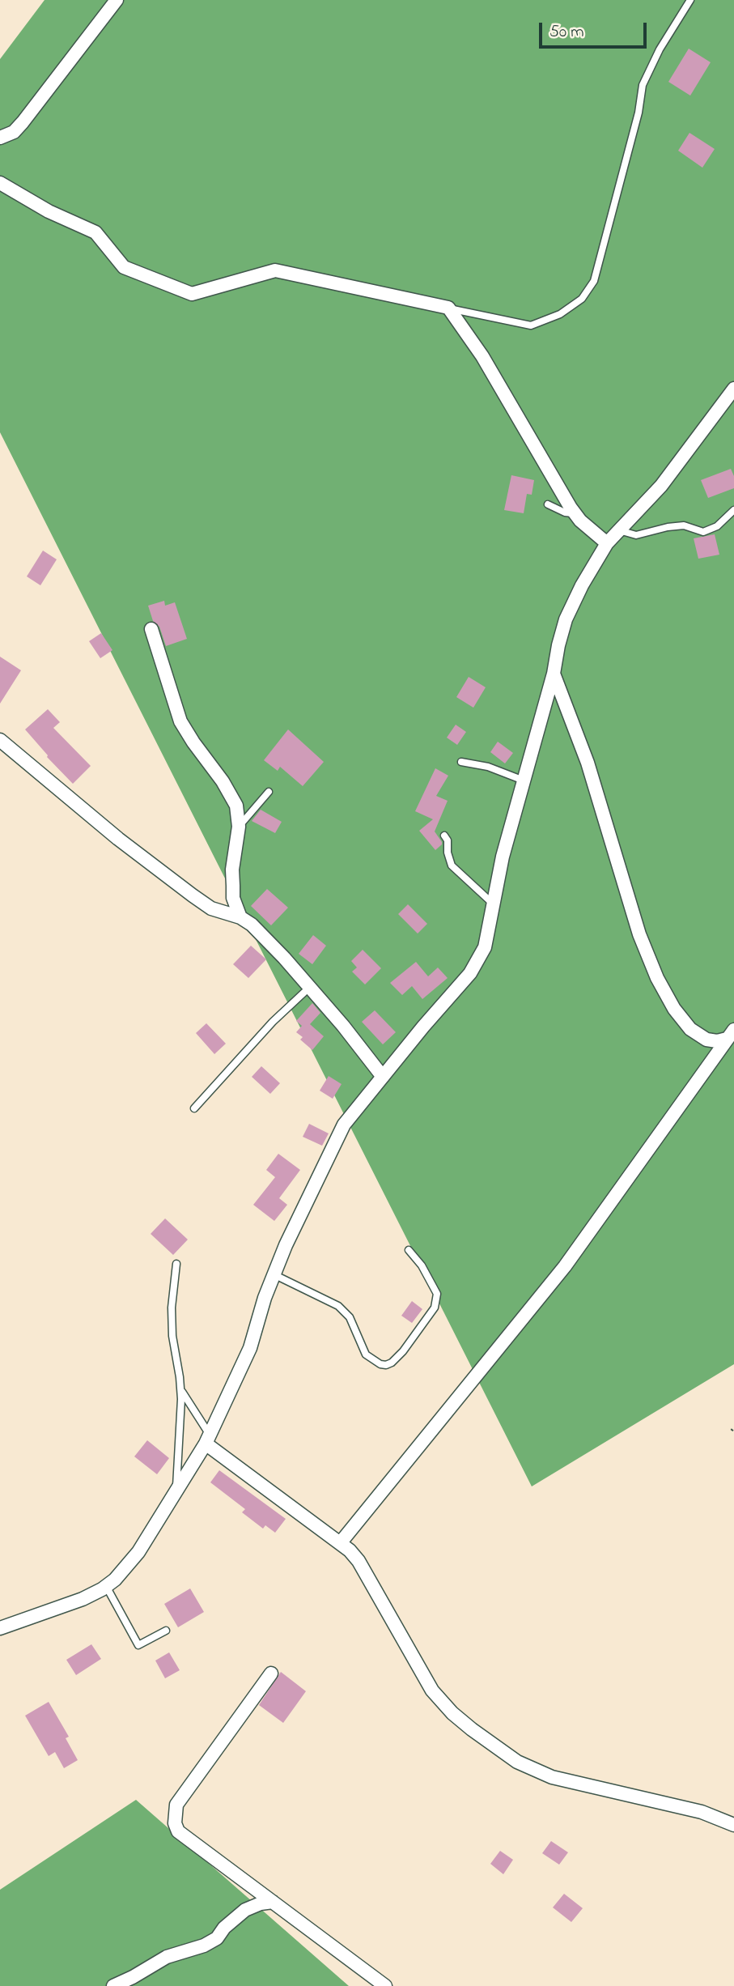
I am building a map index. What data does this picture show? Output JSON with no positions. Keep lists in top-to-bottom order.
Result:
{
  "scale_bar": "50 m"
}
